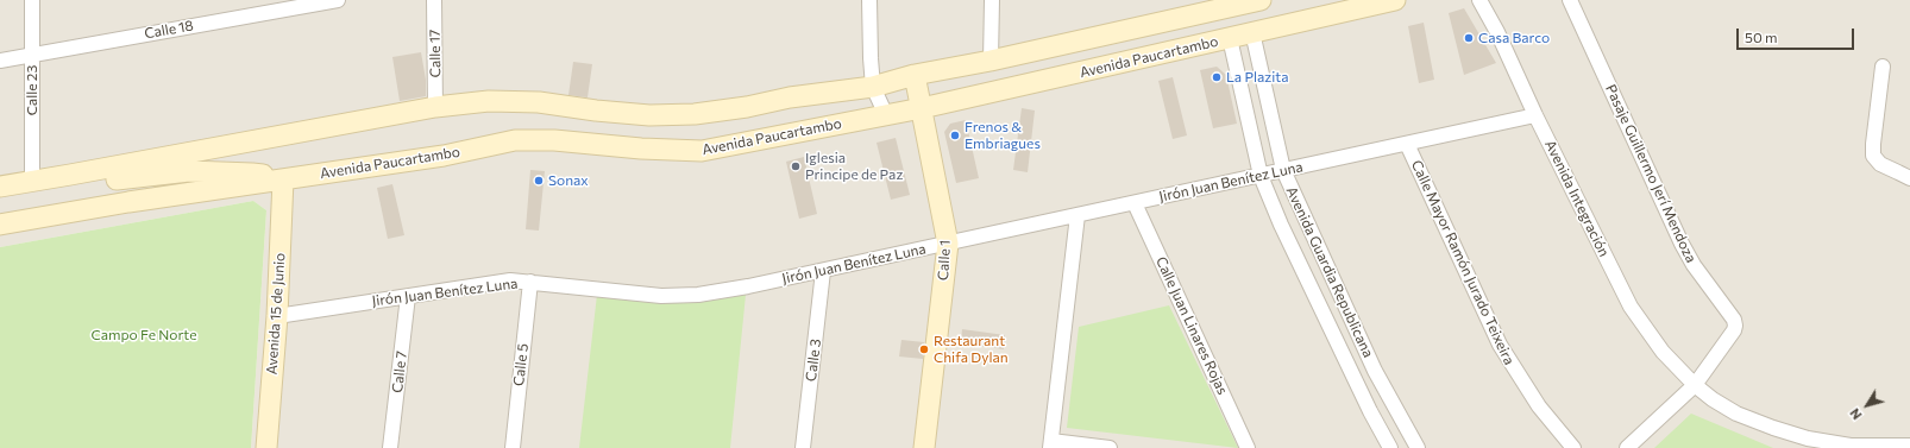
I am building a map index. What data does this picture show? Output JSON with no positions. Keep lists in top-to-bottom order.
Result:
{
  "streets": {
    "main road": ["Avenida Paucartambo", "Calle 1", "Avenida 15 de Junio"],
    "street": [
      "Calle 18",
      "Calle 17",
      "Calle 23",
      "Pasaje Guillermo Jerí Mendoza",
      "Jirón Juan Benítez Luna",
      "Avenida Integración",
      "Calle Mayor Ramón Jurado Teixeira",
      "Avenida Guardia Republicana",
      "Calle Juan Linares Rojas",
      "Calle 3",
      "Calle 5",
      "Calle 7"
    ]
  },
  "crossings": [
    ["Calle 18", "Calle 23"],
    ["Avenida Paucartambo", "Calle 1"],
    ["Avenida Paucartambo", "Avenida Guardia Republicana"],
    ["Avenida Paucartambo", "Avenida 15 de Junio"],
    ["Pasaje Guillermo Jerí Mendoza", "Avenida Integración"],
    ["Jirón Juan Benítez Luna", "Avenida Integración"],
    ["Jirón Juan Benítez Luna", "Calle 1"],
    ["Jirón Juan Benítez Luna", "Calle Mayor Ramón Jurado Teixeira"],
    ["Jirón Juan Benítez Luna", "Avenida Guardia Republicana"],
    ["Jirón Juan Benítez Luna", "Avenida 15 de Junio"],
    ["Jirón Juan Benítez Luna", "Calle Juan Linares Rojas"],
    ["Jirón Juan Benítez Luna", "Calle 3"],
    ["Jirón Juan Benítez Luna", "Calle 5"],
    ["Jirón Juan Benítez Luna", "Calle 7"]
  ],
  "parks": ["Campo Fe Norte"],
  "places": [
    "Casa Barco",
    "La Plazita",
    "Frenos & Embriagues",
    "Iglesia Principe de Paz",
    "Sonax",
    "Restaurant Chifa Dylan"
  ],
  "scale_bar": "50 m",
  "north": "bottom left"
}
